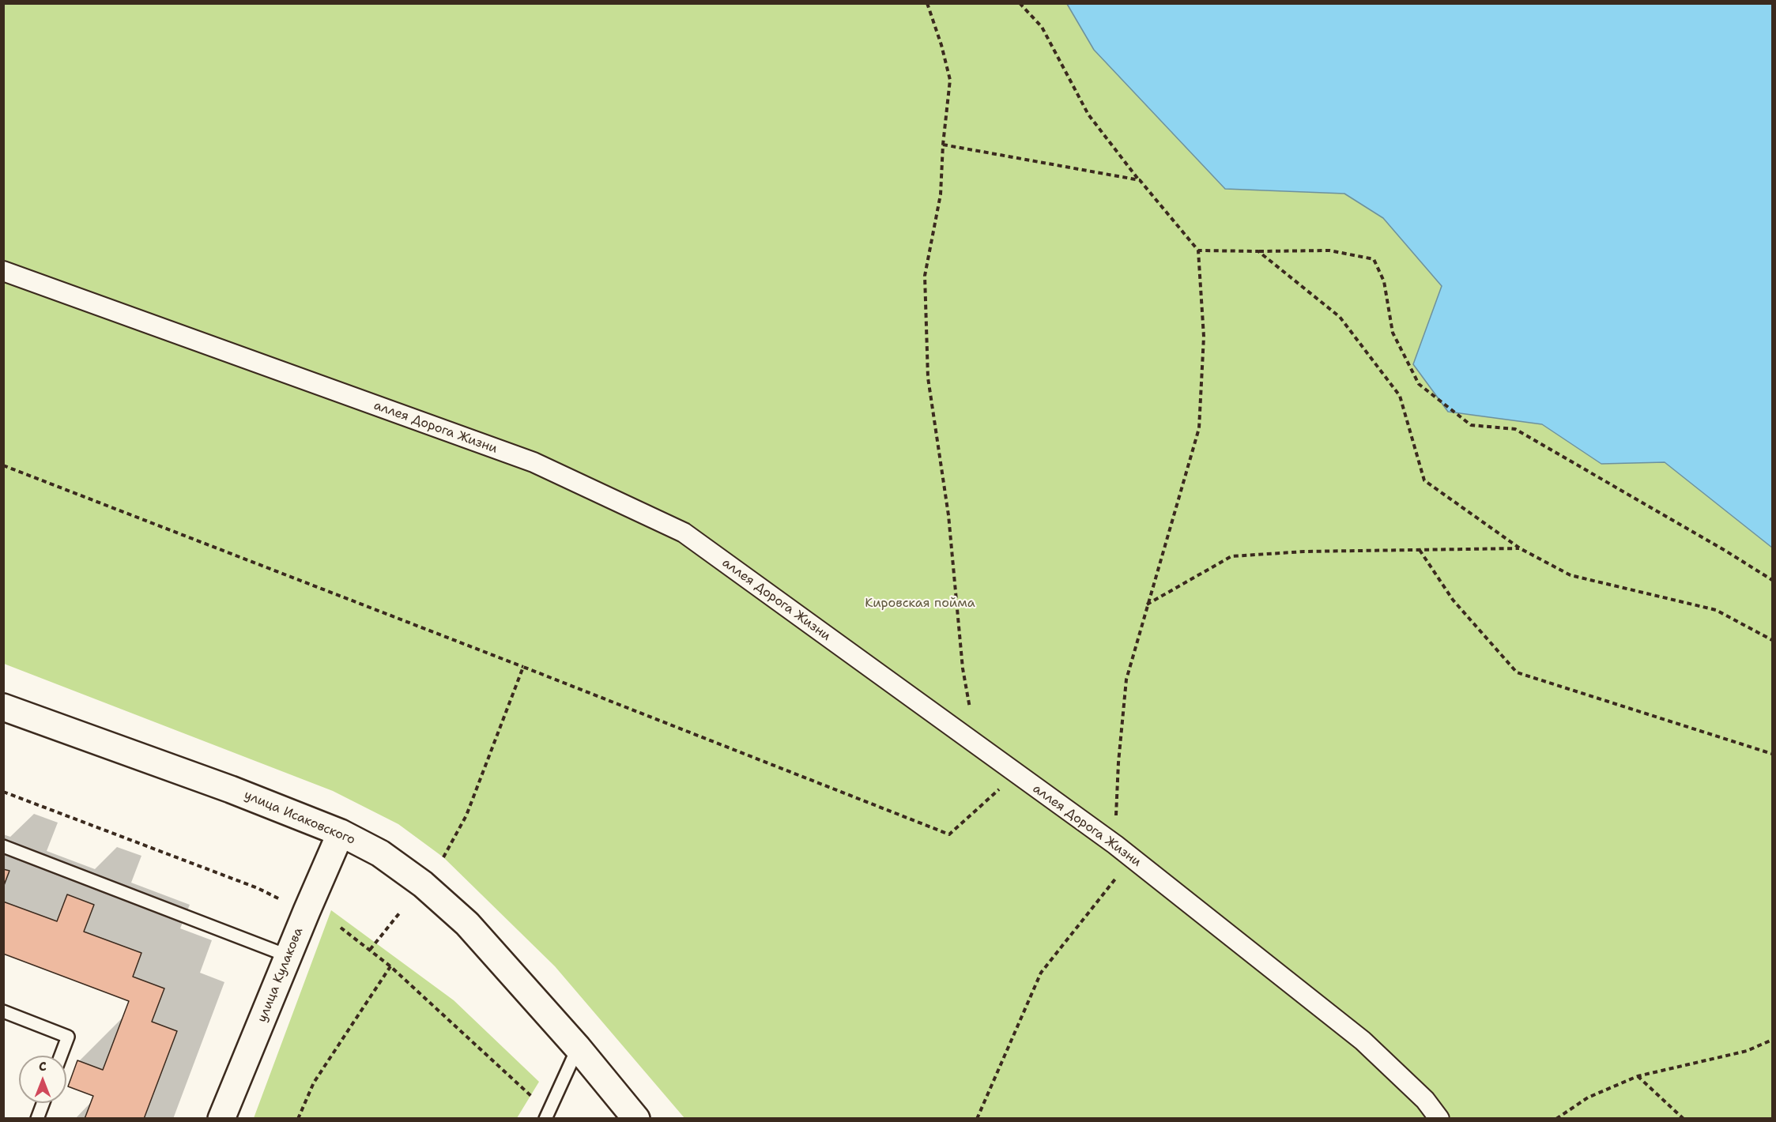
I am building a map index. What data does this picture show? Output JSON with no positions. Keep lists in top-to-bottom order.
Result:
{
  "streets": {
    "street": ["аллея Дорога Жизни", "улица Исаковского", "улица Кулакова"]
  },
  "crossings": [
    ["улица Исаковского", "улица Кулакова"]
  ],
  "parks": ["Кировская пойма"],
  "north": "top"
}
